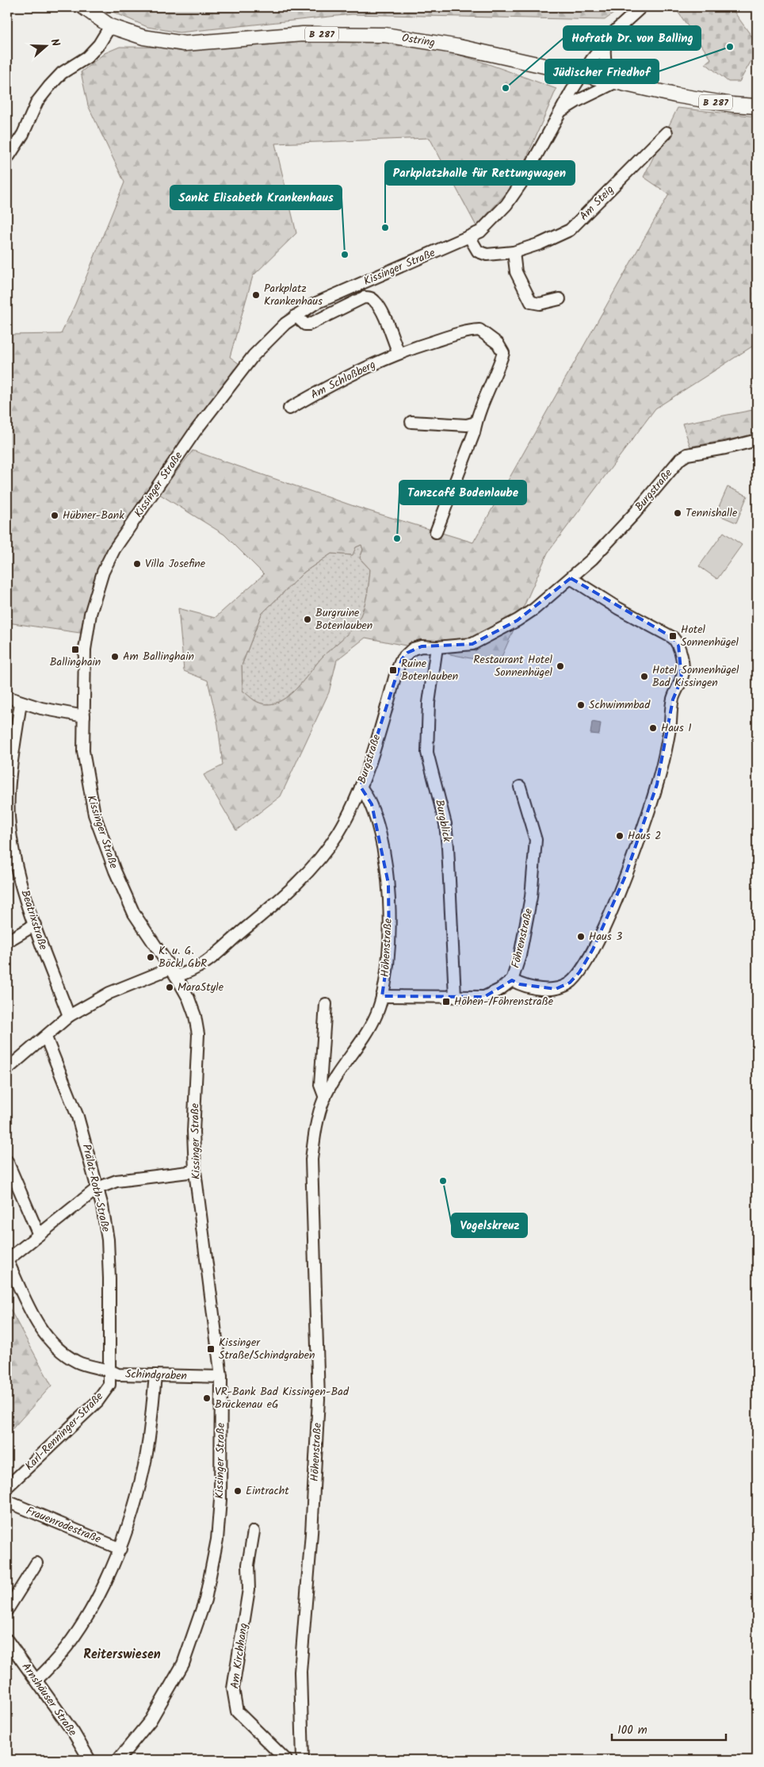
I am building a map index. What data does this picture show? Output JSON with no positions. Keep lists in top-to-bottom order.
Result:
{
  "streets": {
    "main road": ["B 287", "Ostring"],
    "street": [
      "Am Steig",
      "Kissinger Straße",
      "Am Schloßberg",
      "Burgstraße",
      "Burgblick",
      "Beatrixstraße",
      "Föhrenstraße",
      "Höhenstraße",
      "Prälat-Roth-Straße",
      "Schindgraben",
      "Karl-Renninger-Straße",
      "Frauenrodestraße",
      "Am Kirchhang",
      "Arnshäuser Straße"
    ]
  },
  "crossings": [
    ["Ostring", "Kissinger Straße"],
    ["Am Steig", "Kissinger Straße"],
    ["Kissinger Straße", "Burgstraße"],
    ["Kissinger Straße", "Schindgraben"],
    ["Burgstraße", "Burgblick"],
    ["Burgstraße", "Beatrixstraße"],
    ["Burgstraße", "Höhenstraße"],
    ["Burgstraße", "Prälat-Roth-Straße"],
    ["Burgblick", "Föhrenstraße"],
    ["Föhrenstraße", "Höhenstraße"],
    ["Prälat-Roth-Straße", "Schindgraben"],
    ["Prälat-Roth-Straße", "Karl-Renninger-Straße"],
    ["Schindgraben", "Karl-Renninger-Straße"]
  ],
  "districts": ["Reiterswiesen"],
  "places": {
    "other": [
      "Jüdischer Friedhof",
      "Hofrath Dr. von Balling",
      "Parkplatzhalle für Rettungwagen",
      "Sankt Elisabeth Krankenhaus",
      "Parkplatz Krankenhaus",
      "Tennishalle",
      "Hübner-Bank",
      "Tanzcafé Bodenlaube",
      "Villa Josefine",
      "Burgruine Botenlauben",
      "Am Ballinghain",
      "Restaurant Hotel Sonnenhügel",
      "Hotel Sonnenhügel Bad Kissingen",
      "Schwimmbad",
      "Haus 1",
      "Haus 2",
      "Haus 3",
      "K. u. G. Böckl GbR",
      "MaraStyle",
      "Vogelskreuz",
      "VR-Bank Bad Kissingen-Bad Brückenau eG",
      "Eintracht"
    ],
    "transit": [
      "Hotel Sonnenhügel",
      "Ballinghain",
      "Ruine Botenlauben",
      "Höhen-/Föhrenstraße",
      "Kissinger Straße/Schindgraben"
    ]
  },
  "scale_bar": "100 m",
  "north": "right"
}
